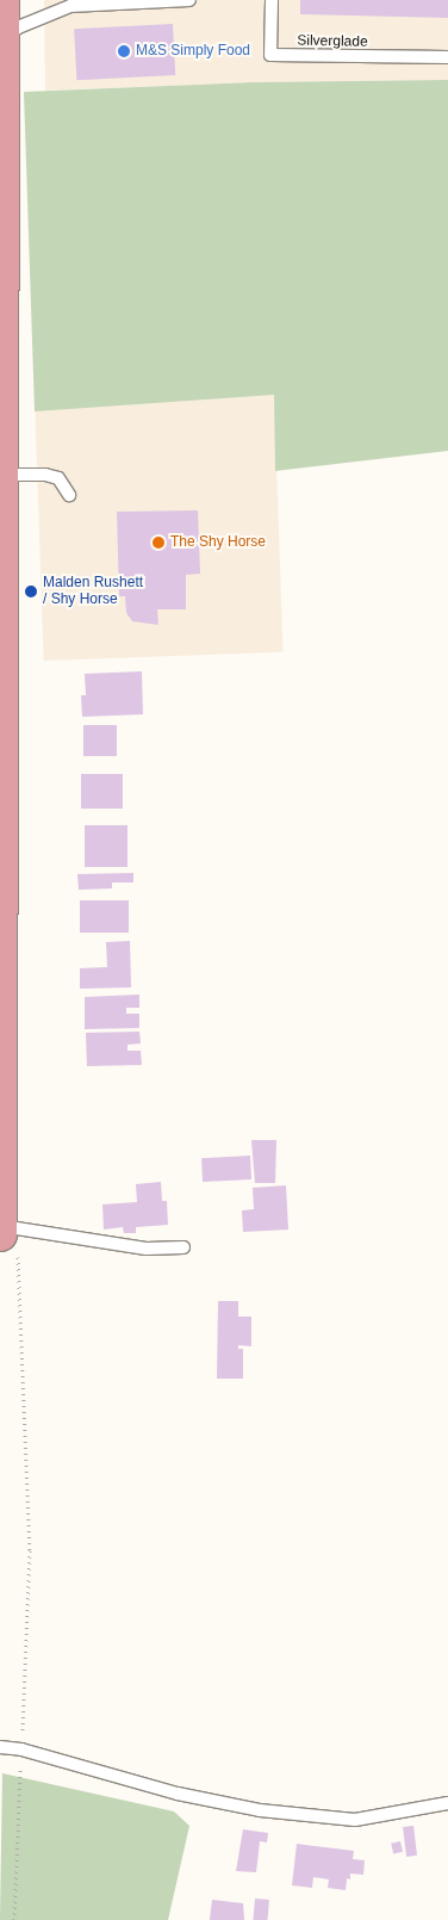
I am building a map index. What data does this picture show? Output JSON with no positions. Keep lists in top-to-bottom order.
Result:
{
  "streets": {
    "lane": ["Silverglade"]
  },
  "places": ["M&S Simply Food", "The Shy Horse", "Malden Rushett / Shy Horse"]
}
